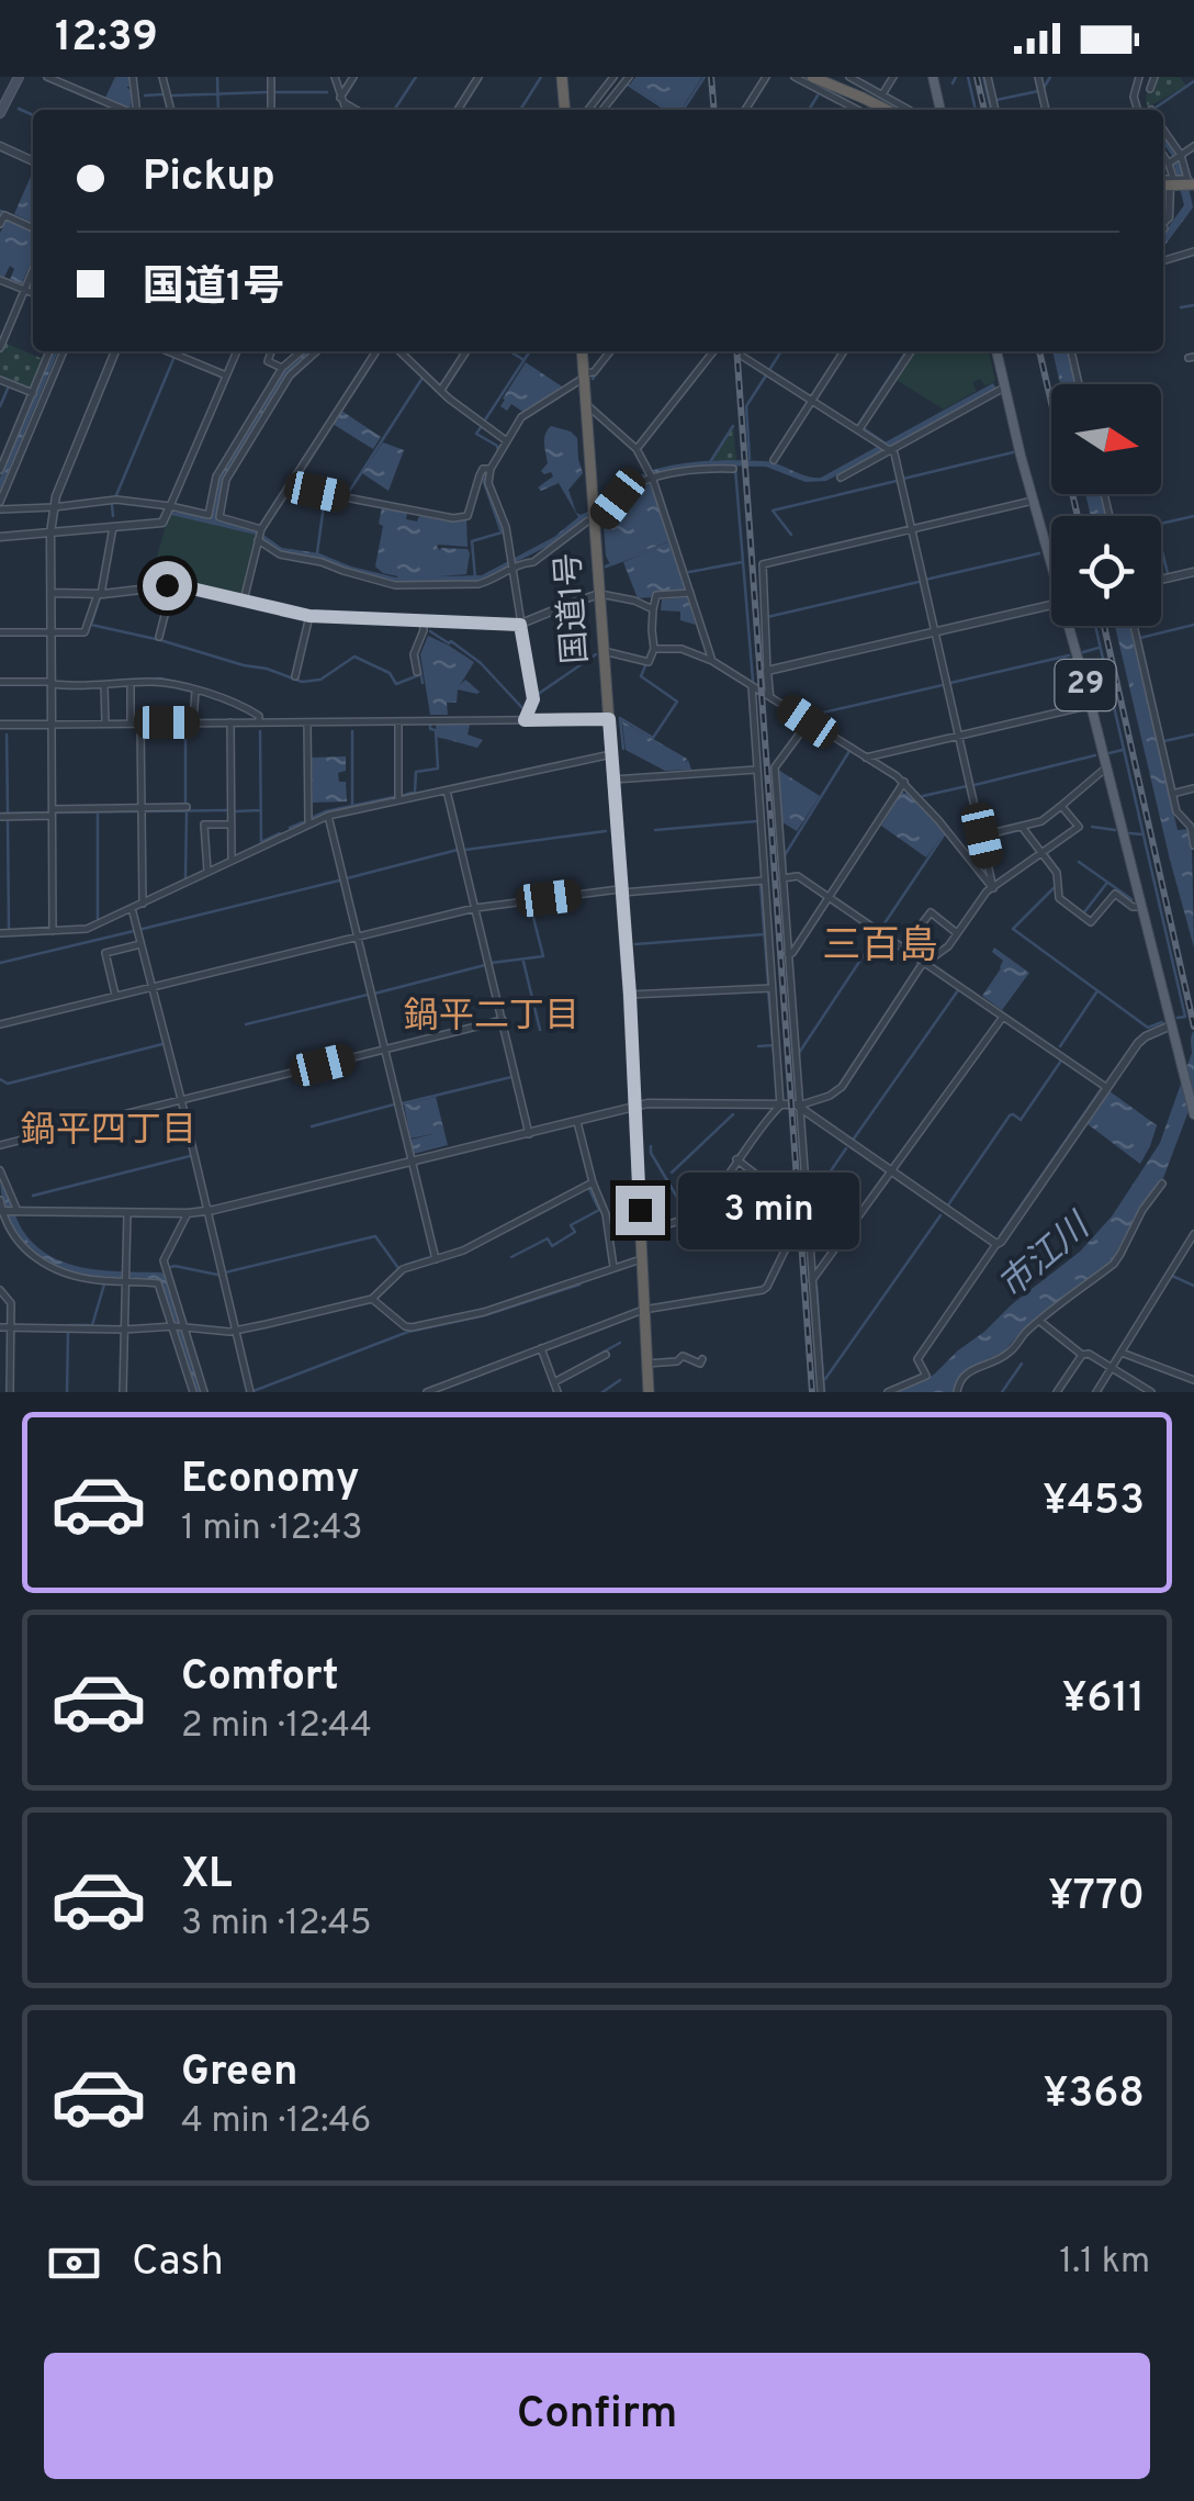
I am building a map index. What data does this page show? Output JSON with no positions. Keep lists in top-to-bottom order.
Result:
{
  "streets": {
    "highway": ["国道1号"],
    "main road": ["29"]
  },
  "districts": ["三百島", "鍋平二丁目", "鍋平四丁目"],
  "water": ["市江川"],
  "north": "right",
  "page": {
    "status": "12:39",
    "banner": ["Pickup", "国道1号"],
    "bubble": "3 min",
    "list": [
      {
        "name": "Economy",
        "note": "1 min · 12:43",
        "value": "¥453"
      },
      {
        "name": "Comfort",
        "note": "2 min · 12:44",
        "value": "¥611"
      },
      {
        "name": "XL",
        "note": "3 min · 12:45",
        "value": "¥770"
      },
      {
        "name": "Green",
        "note": "4 min · 12:46",
        "value": "¥368"
      }
    ],
    "pay": ["Cash", "1.1 km"],
    "buttons": "Confirm"
  }
}
